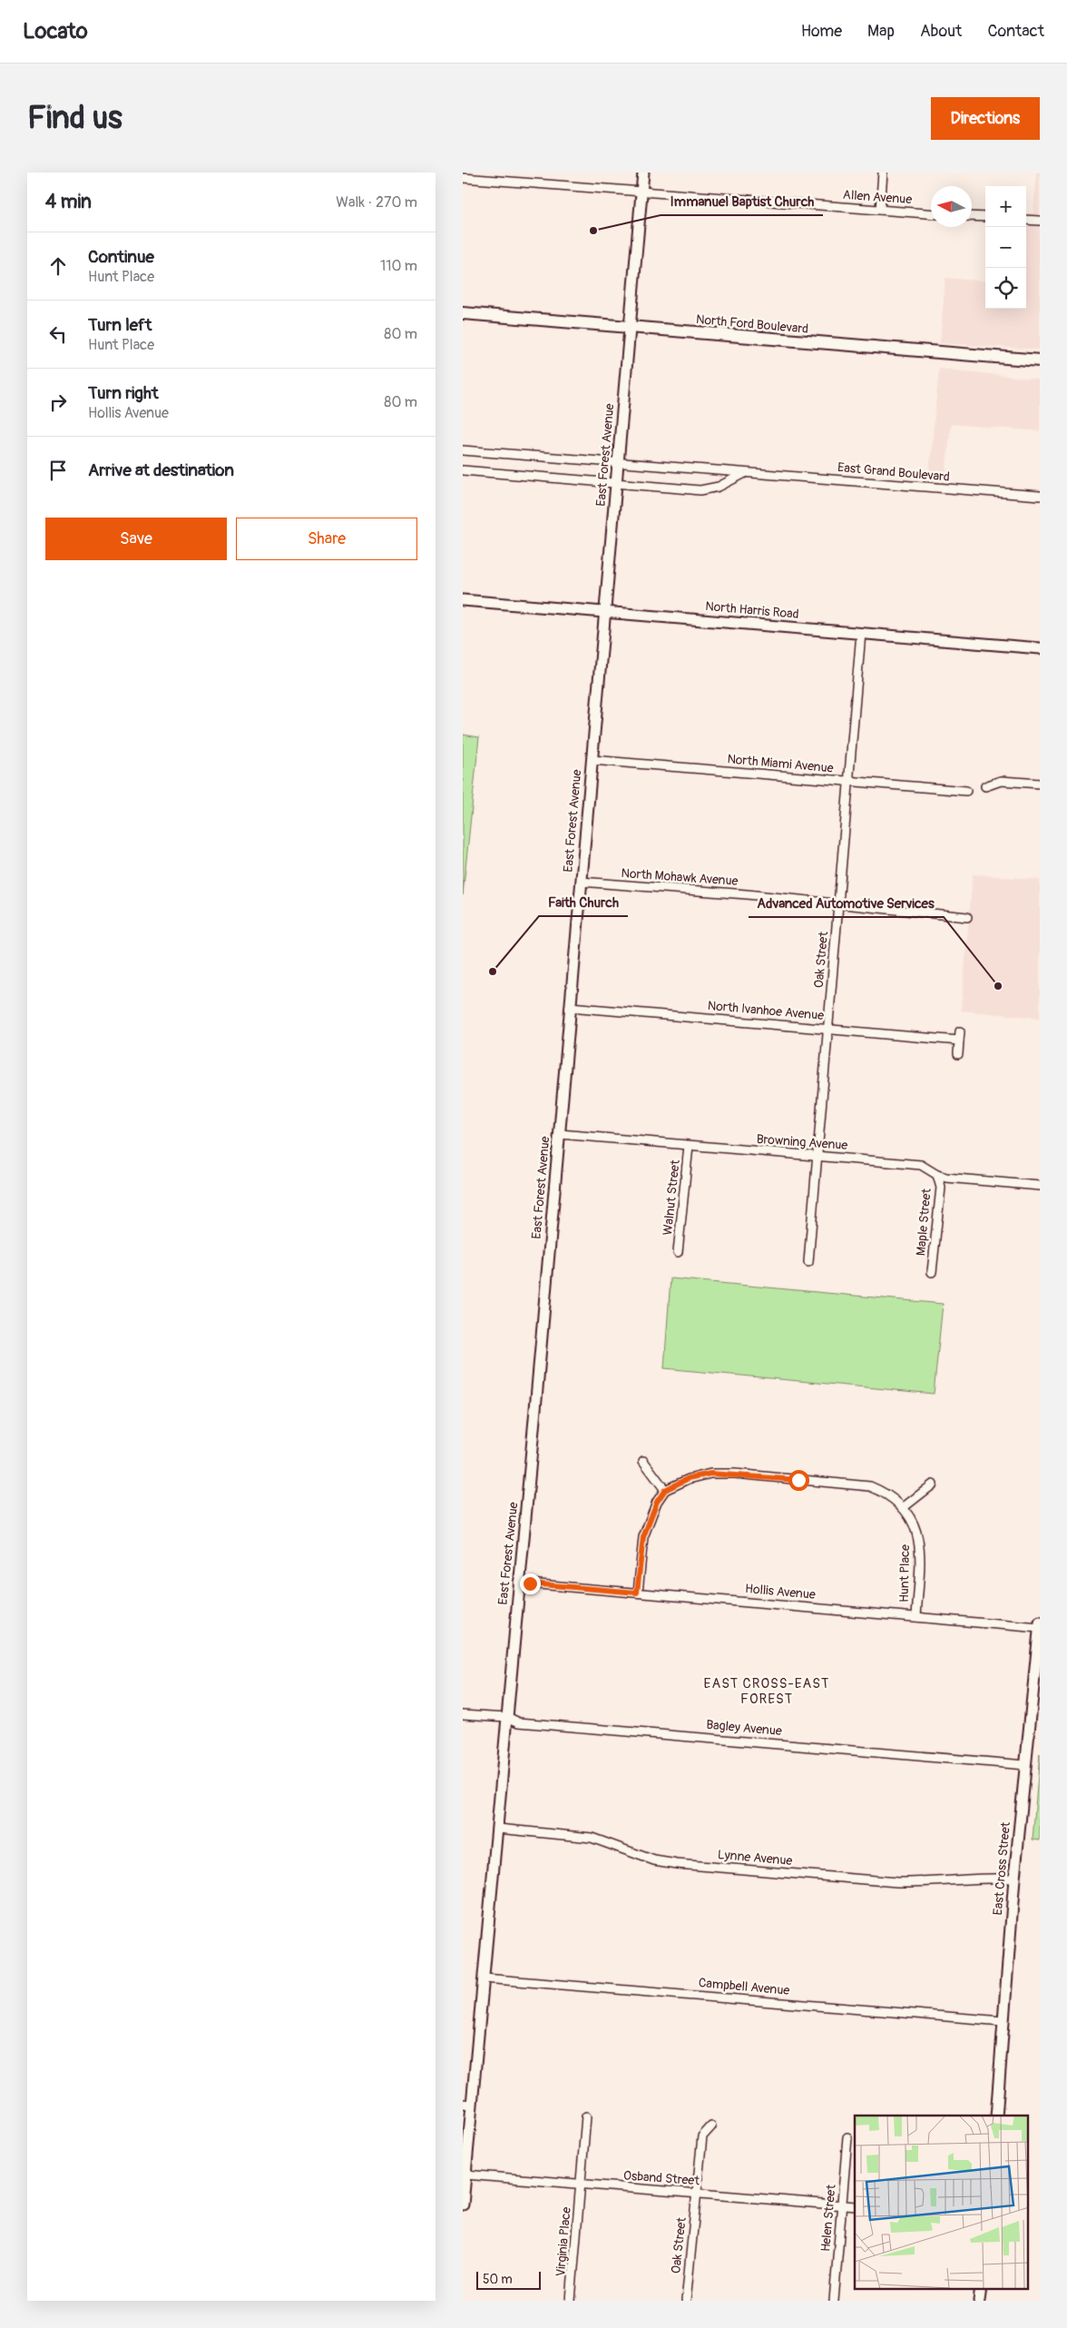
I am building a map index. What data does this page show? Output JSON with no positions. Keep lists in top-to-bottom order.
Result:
{
  "streets": {
    "main road": ["North Ford Boulevard"],
    "street": [
      "Allen Avenue",
      "East Forest Avenue",
      "East Grand Boulevard",
      "North Harris Road",
      "North Miami Avenue",
      "North Mohawk Avenue",
      "Oak Street",
      "North Ivanhoe Avenue",
      "Browning Avenue",
      "Walnut Street",
      "Maple Street",
      "Hunt Place",
      "Hollis Avenue",
      "Bagley Avenue",
      "Lynne Avenue",
      "East Cross Street",
      "Campbell Avenue",
      "Osband Street",
      "Helen Street",
      "Virginia Place"
    ]
  },
  "crossings": [
    ["Allen Avenue", "East Forest Avenue"],
    ["North Ford Boulevard", "East Forest Avenue"],
    ["East Forest Avenue", "East Grand Boulevard"],
    ["East Forest Avenue", "North Harris Road"],
    ["East Forest Avenue", "North Miami Avenue"],
    ["East Forest Avenue", "North Mohawk Avenue"],
    ["East Forest Avenue", "North Ivanhoe Avenue"],
    ["East Forest Avenue", "Browning Avenue"],
    ["East Forest Avenue", "Hollis Avenue"],
    ["East Forest Avenue", "Bagley Avenue"],
    ["East Forest Avenue", "Lynne Avenue"],
    ["East Forest Avenue", "Campbell Avenue"],
    ["East Forest Avenue", "Osband Street"],
    ["North Harris Road", "Oak Street"],
    ["North Miami Avenue", "Oak Street"],
    ["North Mohawk Avenue", "Oak Street"],
    ["Oak Street", "North Ivanhoe Avenue"],
    ["Oak Street", "Browning Avenue"],
    ["Oak Street", "Osband Street"],
    ["Browning Avenue", "Walnut Street"],
    ["Browning Avenue", "Maple Street"],
    ["Hunt Place", "Hollis Avenue"],
    ["Hollis Avenue", "East Cross Street"],
    ["Bagley Avenue", "East Cross Street"],
    ["Lynne Avenue", "East Cross Street"],
    ["East Cross Street", "Campbell Avenue"],
    ["Osband Street", "Helen Street"],
    ["Osband Street", "Virginia Place"]
  ],
  "districts": ["EAST CROSS-EAST FOREST"],
  "places": ["Immanuel Baptist Church", "Faith Church", "Advanced Automotive Services"],
  "scale_bar": "50 m",
  "north": "left",
  "page": {
    "header": "Locato",
    "nav": [
      "Home",
      "Map",
      "About",
      "Contact"
    ],
    "buttons": [
      "Directions",
      ["Save", "Share"]
    ],
    "title": "Find us",
    "heading": ["4 min", "Walk · 270 m"],
    "map_buttons": ["+", "−"],
    "list": [
      ["Continue", "Hunt Place", "110 m"],
      ["Turn left", "Hunt Place", "80 m"],
      ["Turn right", "Hollis Avenue", "80 m"],
      "Arrive at destination"
    ],
    "scale": "50 m"
  }
}
